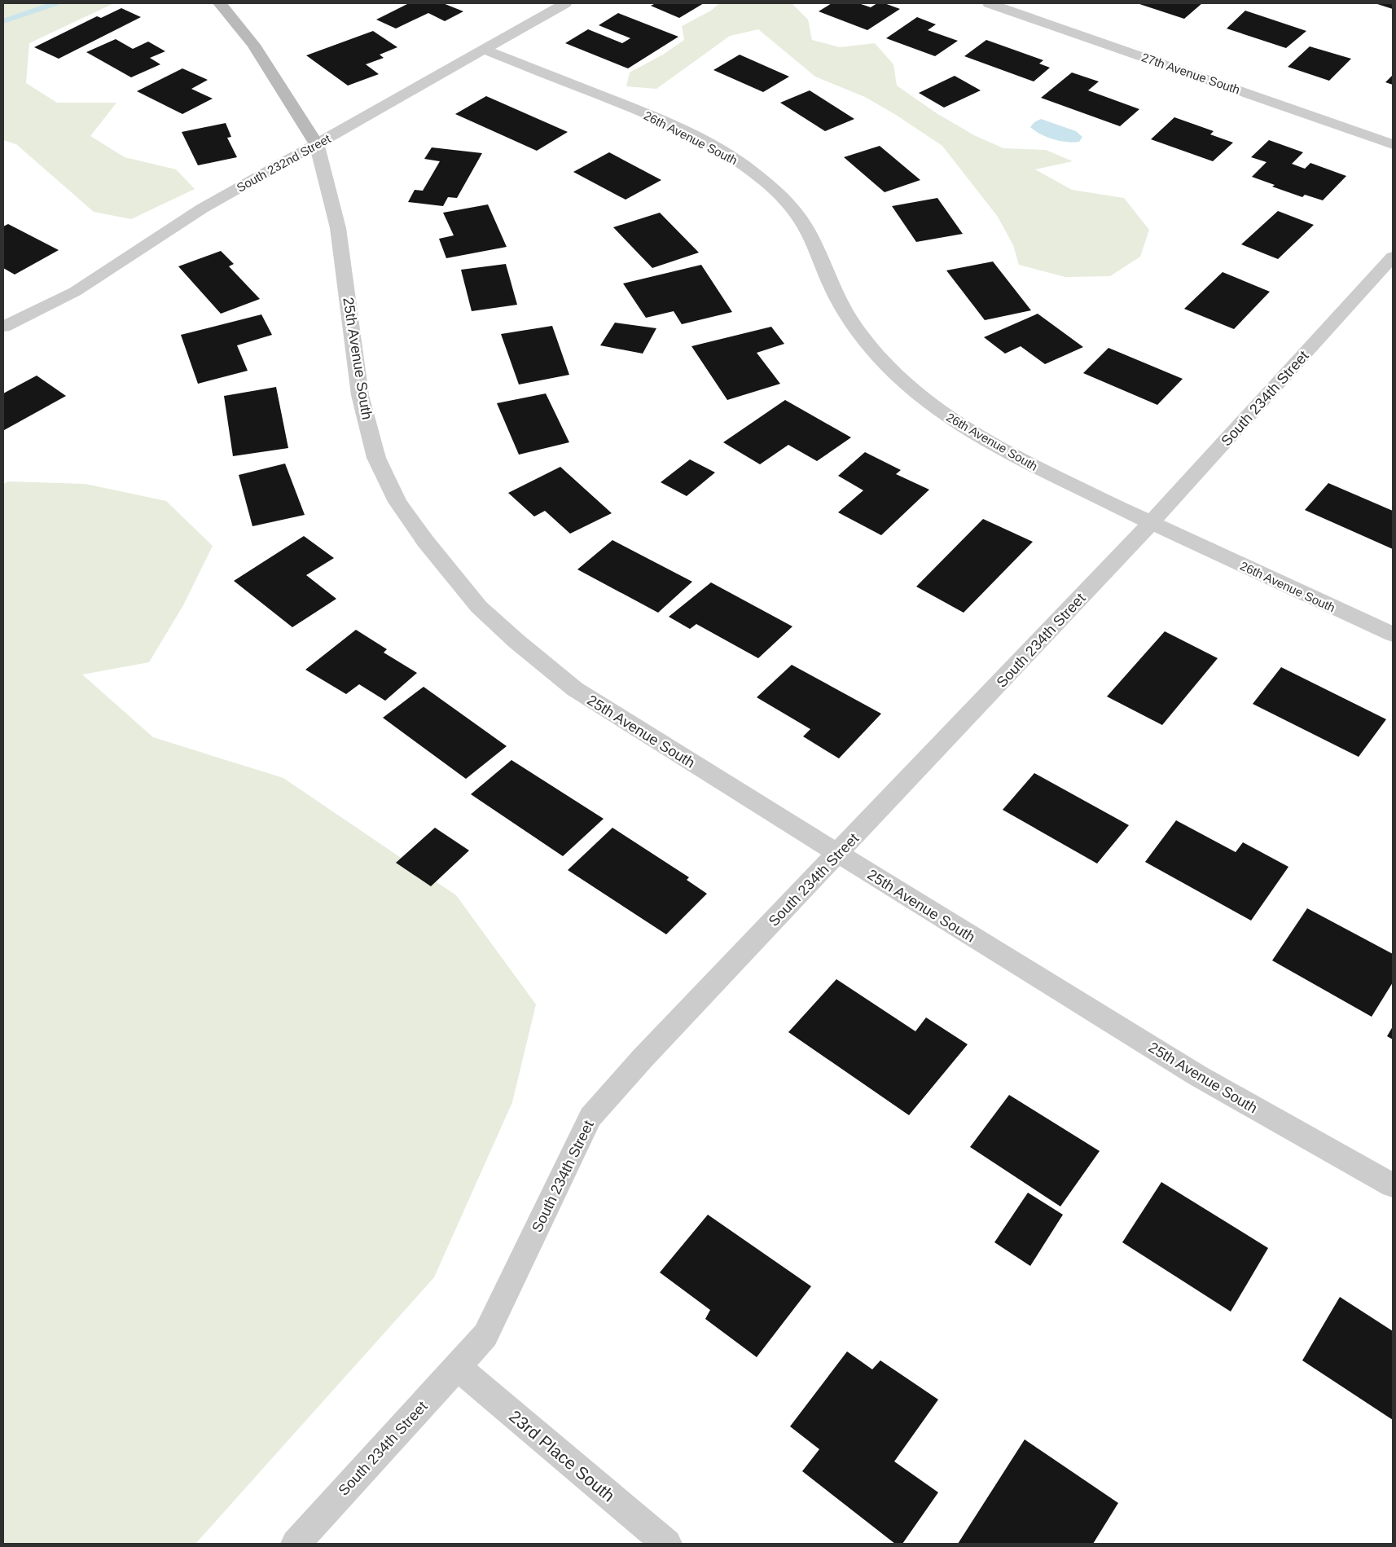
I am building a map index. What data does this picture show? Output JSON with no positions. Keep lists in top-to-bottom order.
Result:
{
  "streets": {
    "street": [
      "27th Avenue South",
      "26th Avenue South",
      "South 232nd Street",
      "25th Avenue South",
      "South 234th Street",
      "23rd Place South"
    ]
  },
  "crossings": [
    ["26th Avenue South", "South 232nd Street"],
    ["26th Avenue South", "South 234th Street"],
    ["South 232nd Street", "25th Avenue South"],
    ["25th Avenue South", "South 234th Street"],
    ["South 234th Street", "23rd Place South"]
  ]
}
